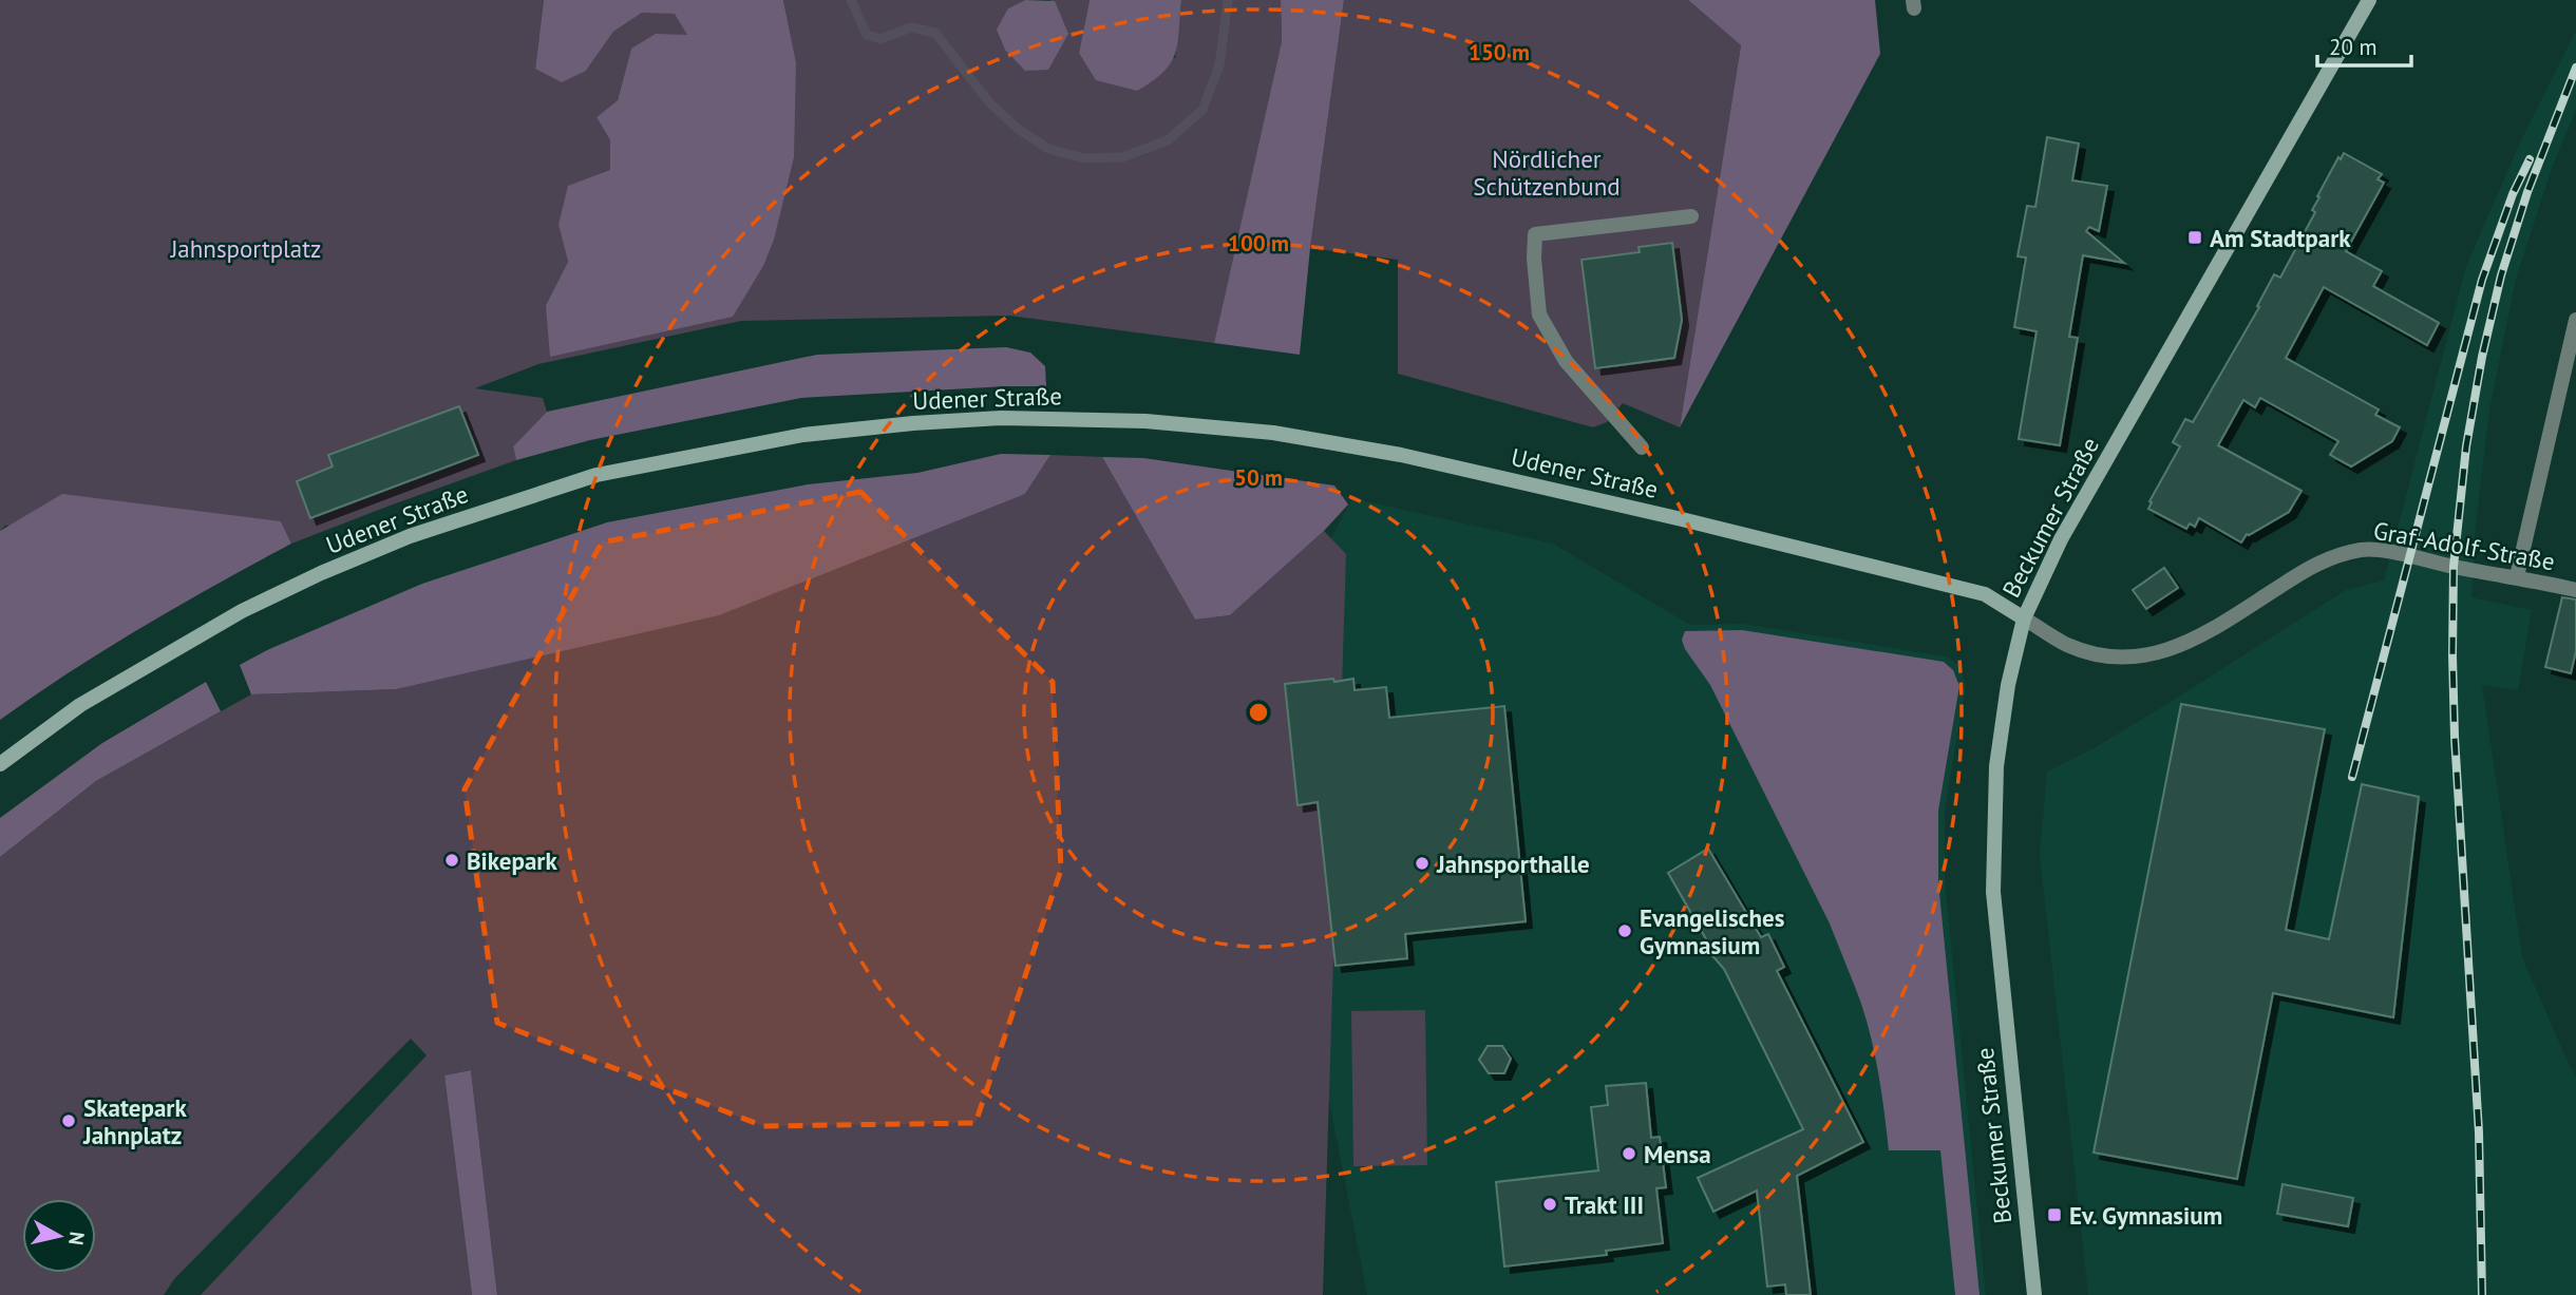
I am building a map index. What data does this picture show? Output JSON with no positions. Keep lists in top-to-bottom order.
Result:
{
  "streets": {
    "main road": ["Udener Straße", "Beckumer Straße"],
    "street": ["Graf-Adolf-Straße"]
  },
  "crossings": [
    ["Udener Straße", "Beckumer Straße"],
    ["Udener Straße", "Graf-Adolf-Straße"],
    ["Beckumer Straße", "Graf-Adolf-Straße"]
  ],
  "parks": ["Nördlicher Schützenbund", "Jahnsportplatz"],
  "places": {
    "transit": ["Am Stadtpark", "Ev. Gymnasium"],
    "other": [
      "Bikepark",
      "Jahnsporthalle",
      "Evangelisches Gymnasium",
      "Skatepark Jahnplatz",
      "Mensa",
      "Trakt III"
    ]
  },
  "scale_bar": "20 m",
  "north": "right",
  "rings": ["150 m", "100 m", "50 m"]
}
